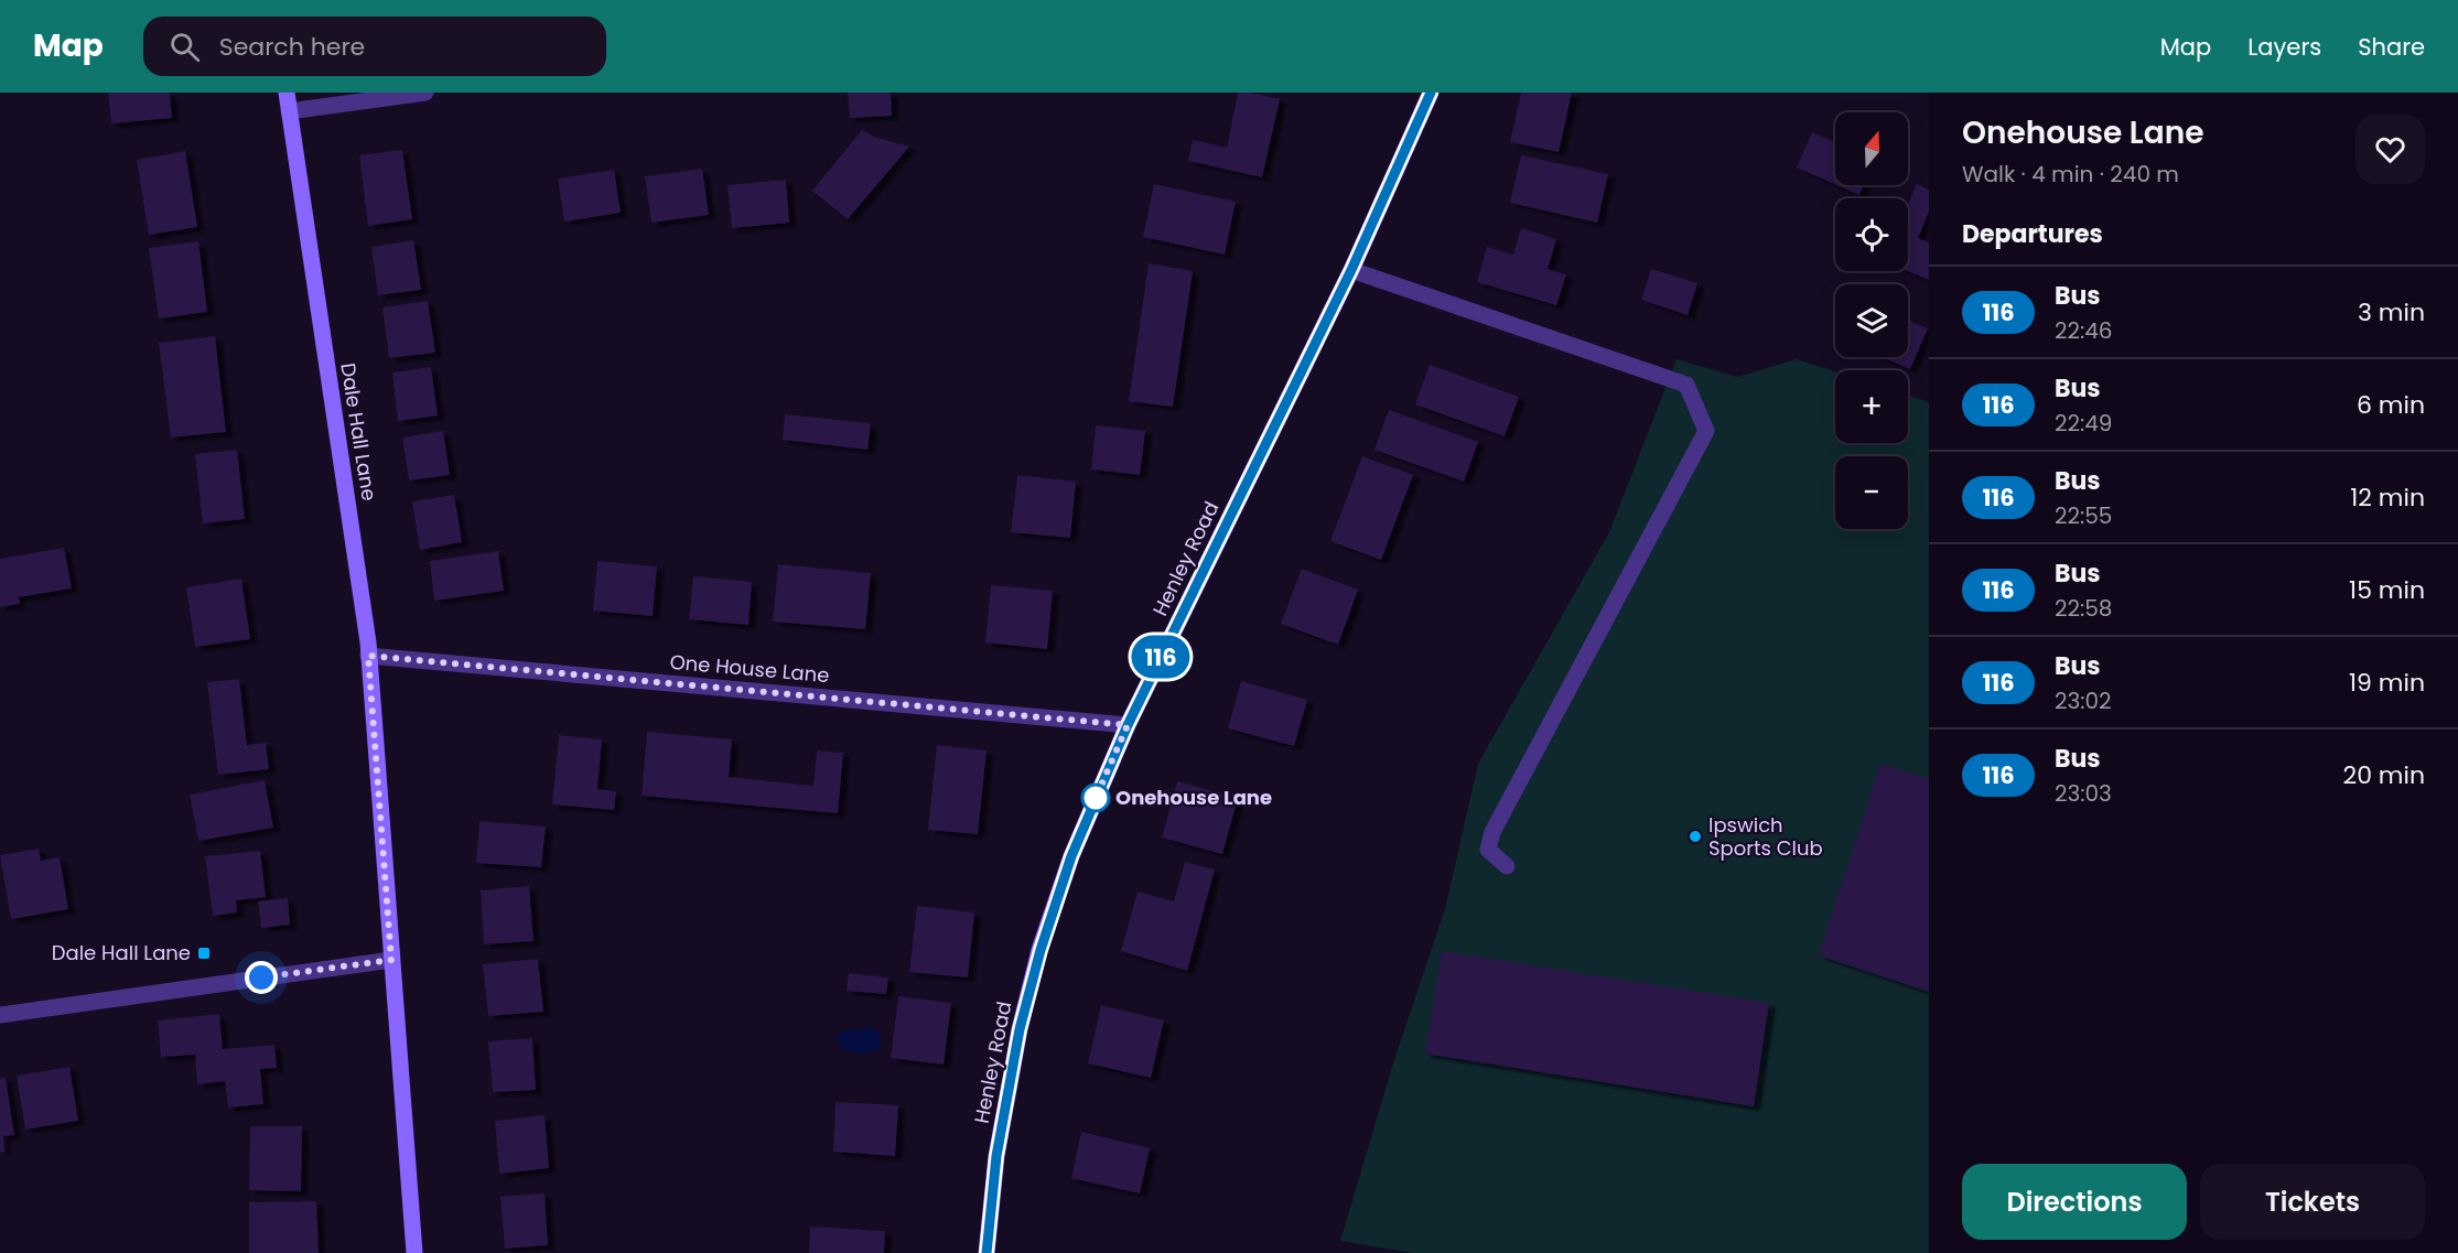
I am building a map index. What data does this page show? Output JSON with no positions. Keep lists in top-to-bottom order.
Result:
{
  "streets": {
    "street": ["Dale Hall Lane", "Henley Road", "One House Lane"]
  },
  "crossings": [
    ["Dale Hall Lane", "One House Lane"],
    ["Henley Road", "One House Lane"]
  ],
  "places": {
    "other": ["Onehouse Lane", "Ipswich Sports Club"],
    "transit": ["Dale Hall Lane"]
  },
  "lines": ["bus line 116"],
  "north": "top",
  "page": {
    "header": "Map",
    "search": "Search here",
    "nav": ["Map", "Layers", "Share"],
    "on_map": "116",
    "heading": [
      ["Onehouse Lane", "Walk · 4 min · 240 m"],
      "Departures"
    ],
    "map_buttons": ["+", "−"],
    "list": [
      {
        "mark": "116",
        "name": "Bus",
        "note": "22:46",
        "value": "3 min"
      },
      {
        "mark": "116",
        "name": "Bus",
        "note": "22:49",
        "value": "6 min"
      },
      {
        "mark": "116",
        "name": "Bus",
        "note": "22:55",
        "value": "12 min"
      },
      {
        "mark": "116",
        "name": "Bus",
        "note": "22:58",
        "value": "15 min"
      },
      {
        "mark": "116",
        "name": "Bus",
        "note": "23:02",
        "value": "19 min"
      },
      {
        "mark": "116",
        "name": "Bus",
        "note": "23:03",
        "value": "20 min"
      }
    ],
    "buttons": ["Directions", "Tickets"]
  }
}
